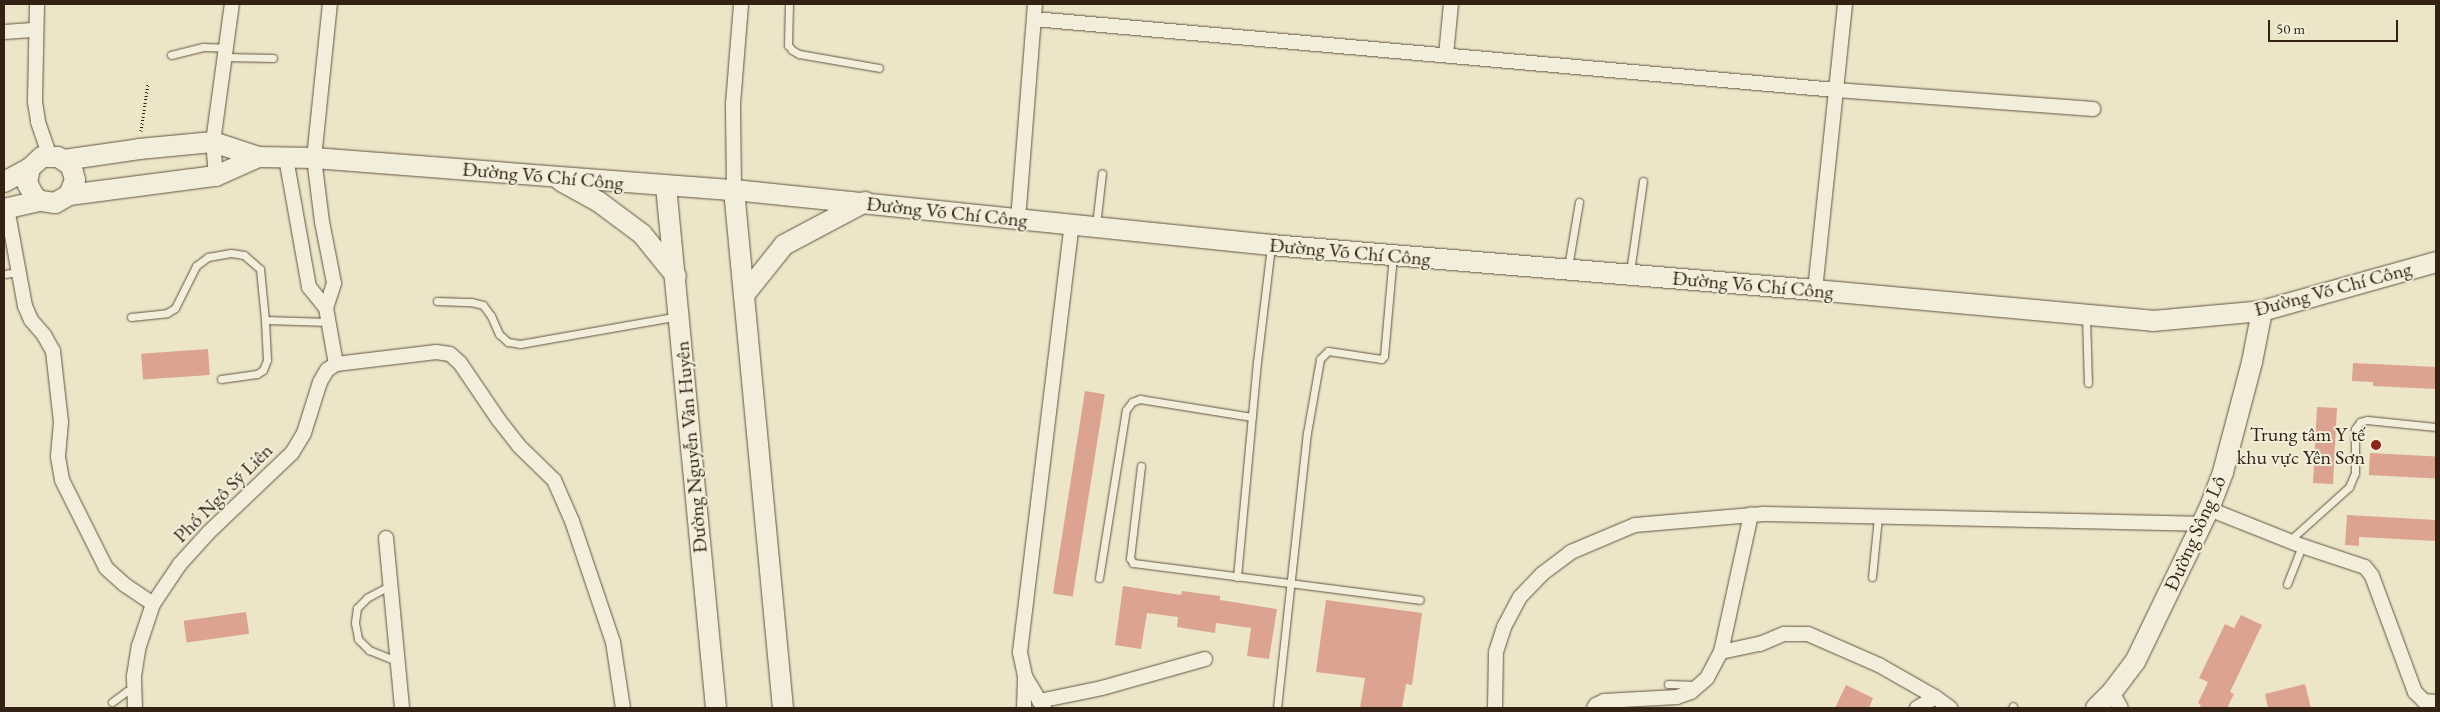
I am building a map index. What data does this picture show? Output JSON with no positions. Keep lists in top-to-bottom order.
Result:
{
  "streets": {
    "main road": ["Đường Võ Chí Công", "Đường Nguyễn Văn Huyên", "Đường Sông Lô"],
    "street": ["Phố Ngô Sỹ Liên"]
  },
  "crossings": [
    ["Đường Võ Chí Công", "Đường Nguyễn Văn Huyên"],
    ["Đường Võ Chí Công", "Đường Sông Lô"]
  ],
  "places": ["Trung tâm Y tế khu vực Yên Sơn"],
  "scale_bar": "50 m"
}
